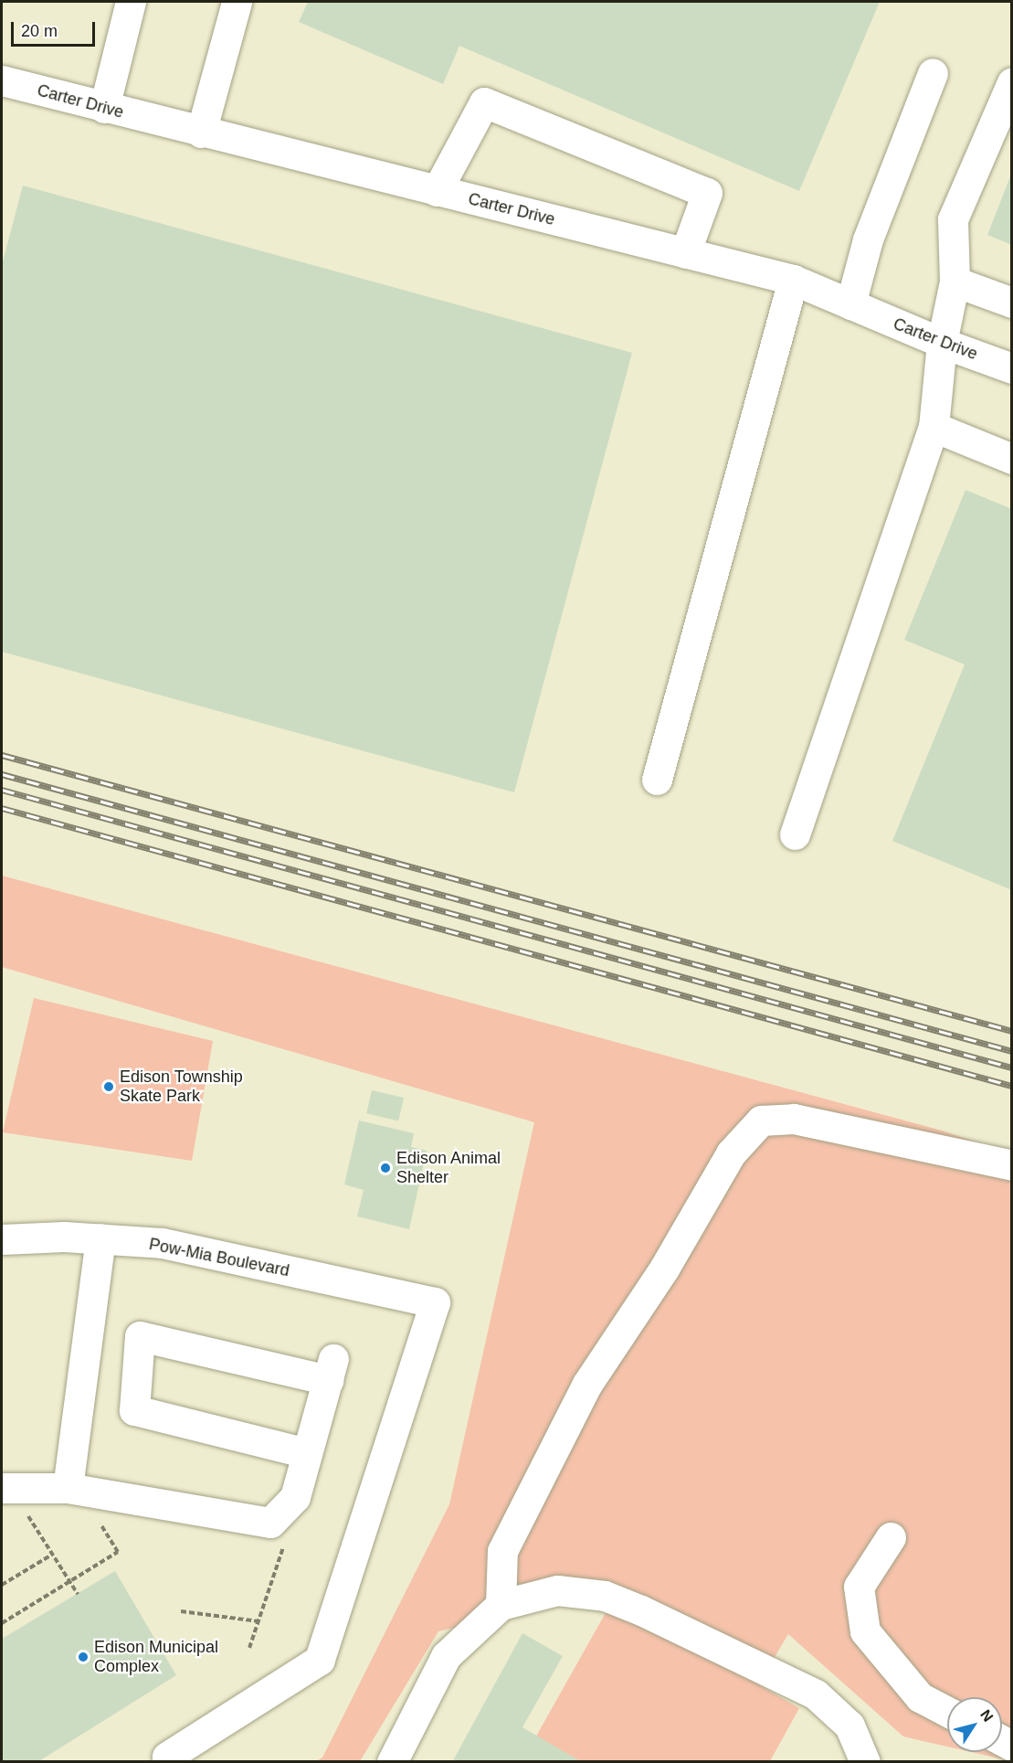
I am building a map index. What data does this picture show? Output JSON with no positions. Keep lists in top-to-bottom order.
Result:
{
  "streets": {
    "street": ["Carter Drive", "Pow-Mia Boulevard"]
  },
  "places": ["Edison Township Skate Park", "Edison Animal Shelter", "Edison Municipal Complex"],
  "scale_bar": "20 m",
  "north": "top right"
}
